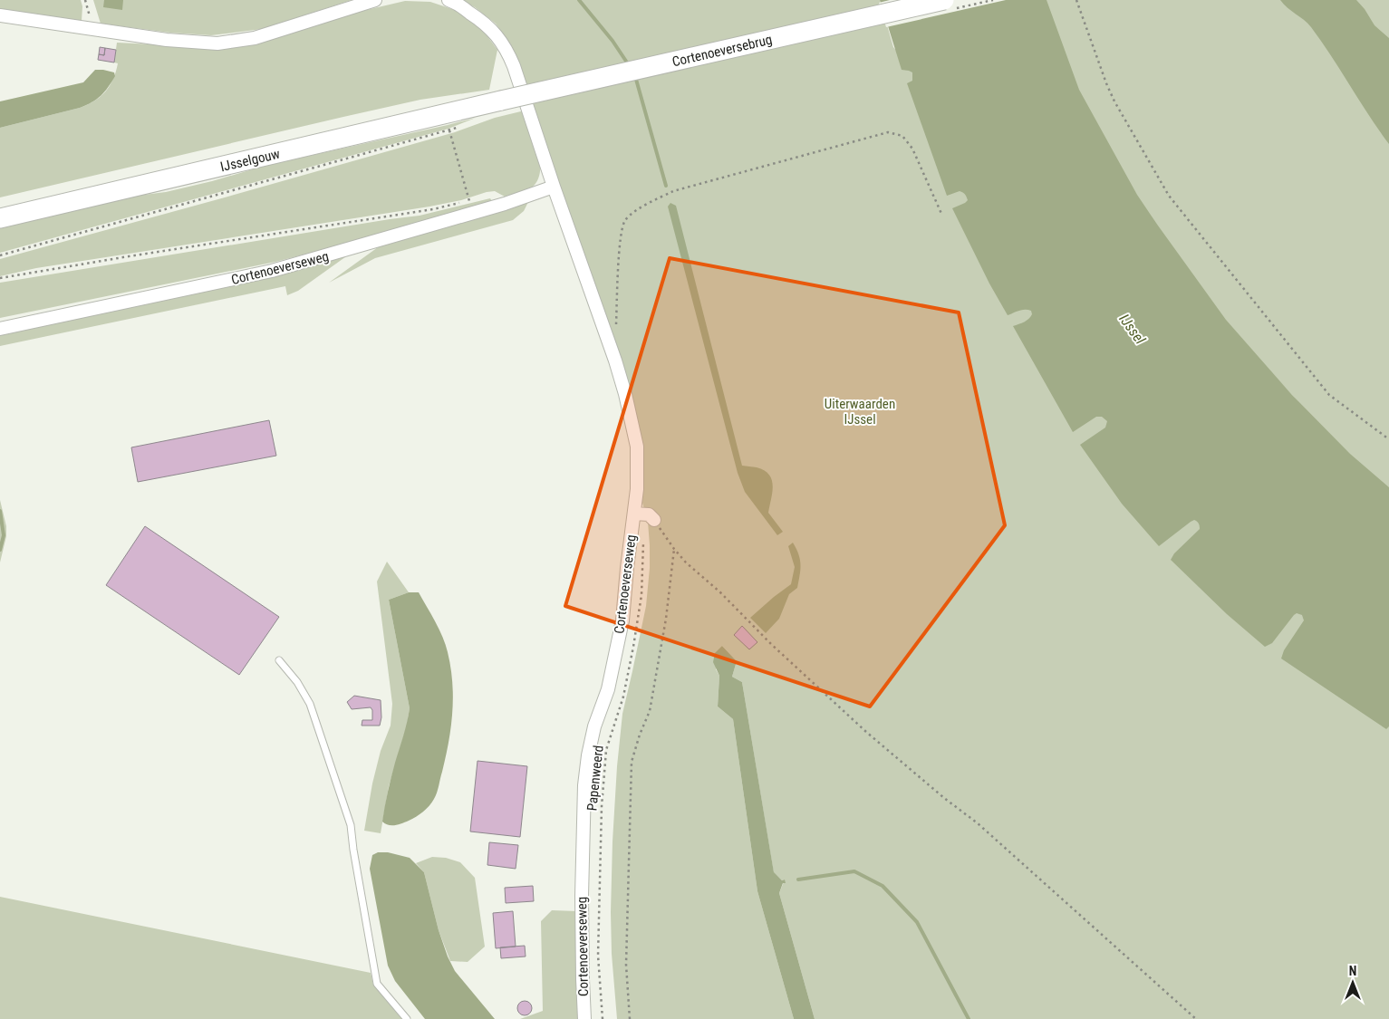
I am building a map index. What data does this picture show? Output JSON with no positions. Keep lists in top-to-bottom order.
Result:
{
  "streets": {
    "main road": ["Cortenoeversebrug", "IJsselgouw"],
    "street": ["Cortenoeverseweg"],
    "path": ["Papenweerd"]
  },
  "crossings": [
    ["Cortenoeversebrug", "IJsselgouw"]
  ],
  "water": ["IJssel"],
  "parks": ["Uiterwaarden IJssel"],
  "north": "top"
}
